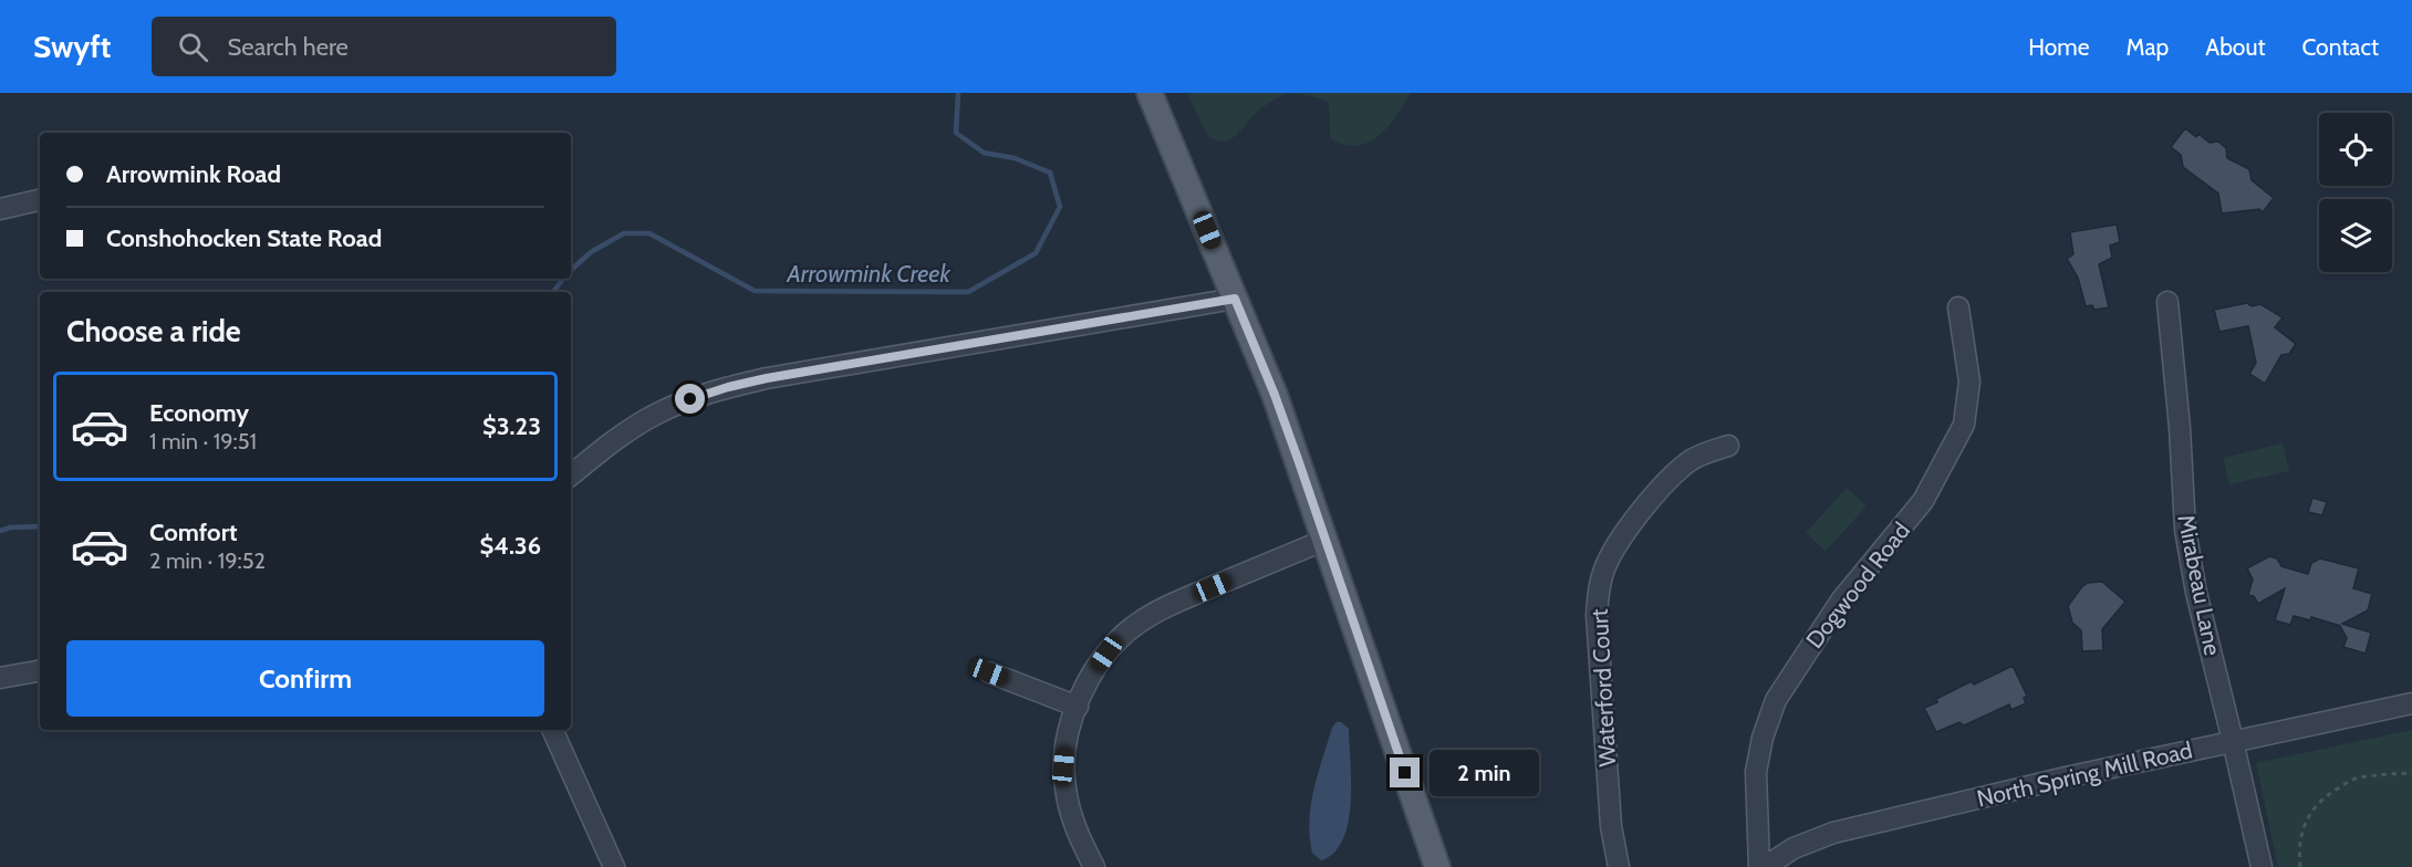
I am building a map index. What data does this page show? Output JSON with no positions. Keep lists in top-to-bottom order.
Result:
{
  "streets": {
    "street": [
      "Dogwood Road",
      "Mirabeau Lane",
      "Waterford Court",
      "North Spring Mill Road"
    ]
  },
  "crossings": [
    ["Mirabeau Lane", "North Spring Mill Road"]
  ],
  "water": ["Arrowmink Creek"],
  "page": {
    "header": "Swyft",
    "search": "Search here",
    "nav": [
      "Home",
      "Map",
      "About",
      "Contact"
    ],
    "banner": ["Arrowmink Road", "Conshohocken State Road"],
    "heading": "Choose a ride",
    "list": [
      {
        "name": "Economy",
        "note": "1 min · 19:51",
        "value": "$3.23"
      },
      {
        "name": "Comfort",
        "note": "2 min · 19:52",
        "value": "$4.36"
      }
    ],
    "buttons": "Confirm",
    "bubble": "2 min"
  }
}
